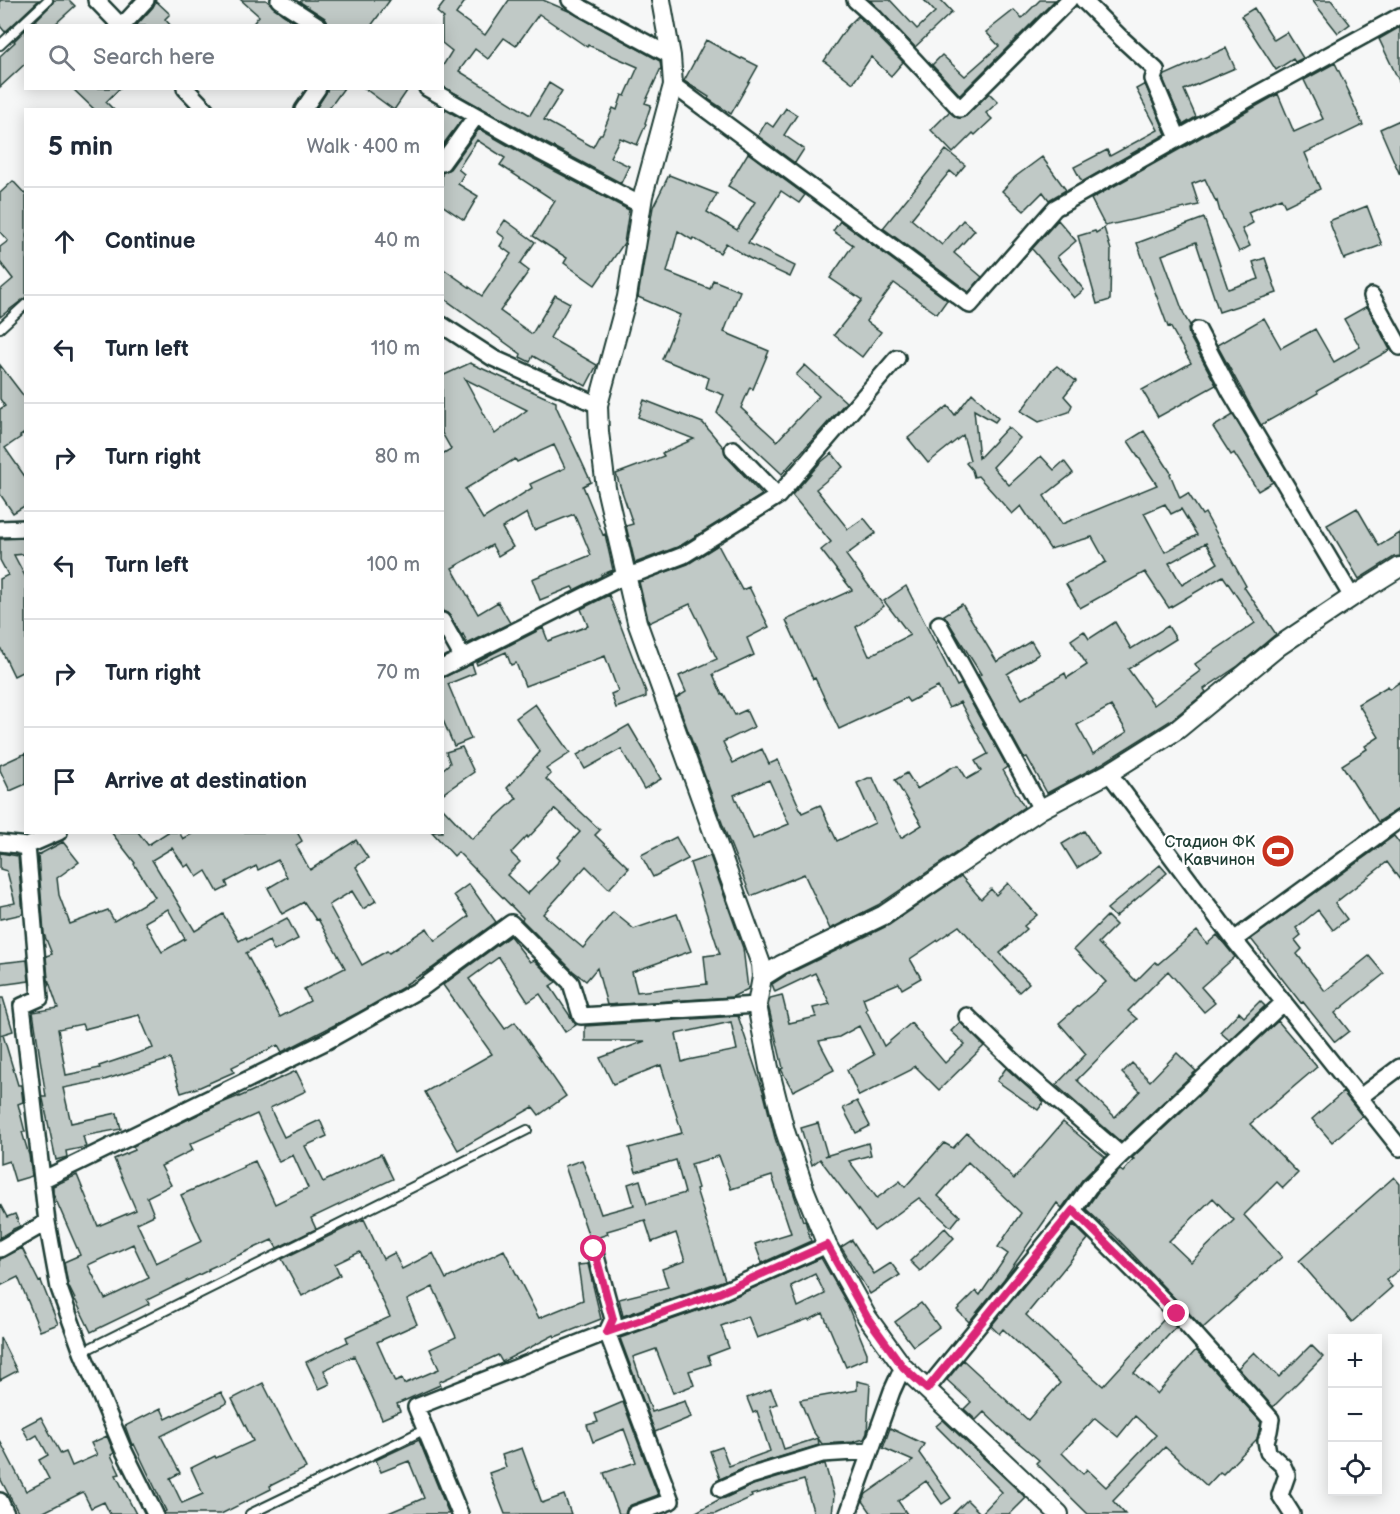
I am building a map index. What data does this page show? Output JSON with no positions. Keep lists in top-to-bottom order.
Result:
{
  "places": {
    "sports": ["Стадион ФК Кавчинон"]
  },
  "page": {
    "search": "Search here",
    "heading": ["5 min", "Walk · 400 m"],
    "list": [
      ["Continue", "40 m"],
      ["Turn left", "110 m"],
      ["Turn right", "80 m"],
      ["Turn left", "100 m"],
      ["Turn right", "70 m"],
      "Arrive at destination"
    ],
    "map_buttons": ["+", "−"]
  }
}
